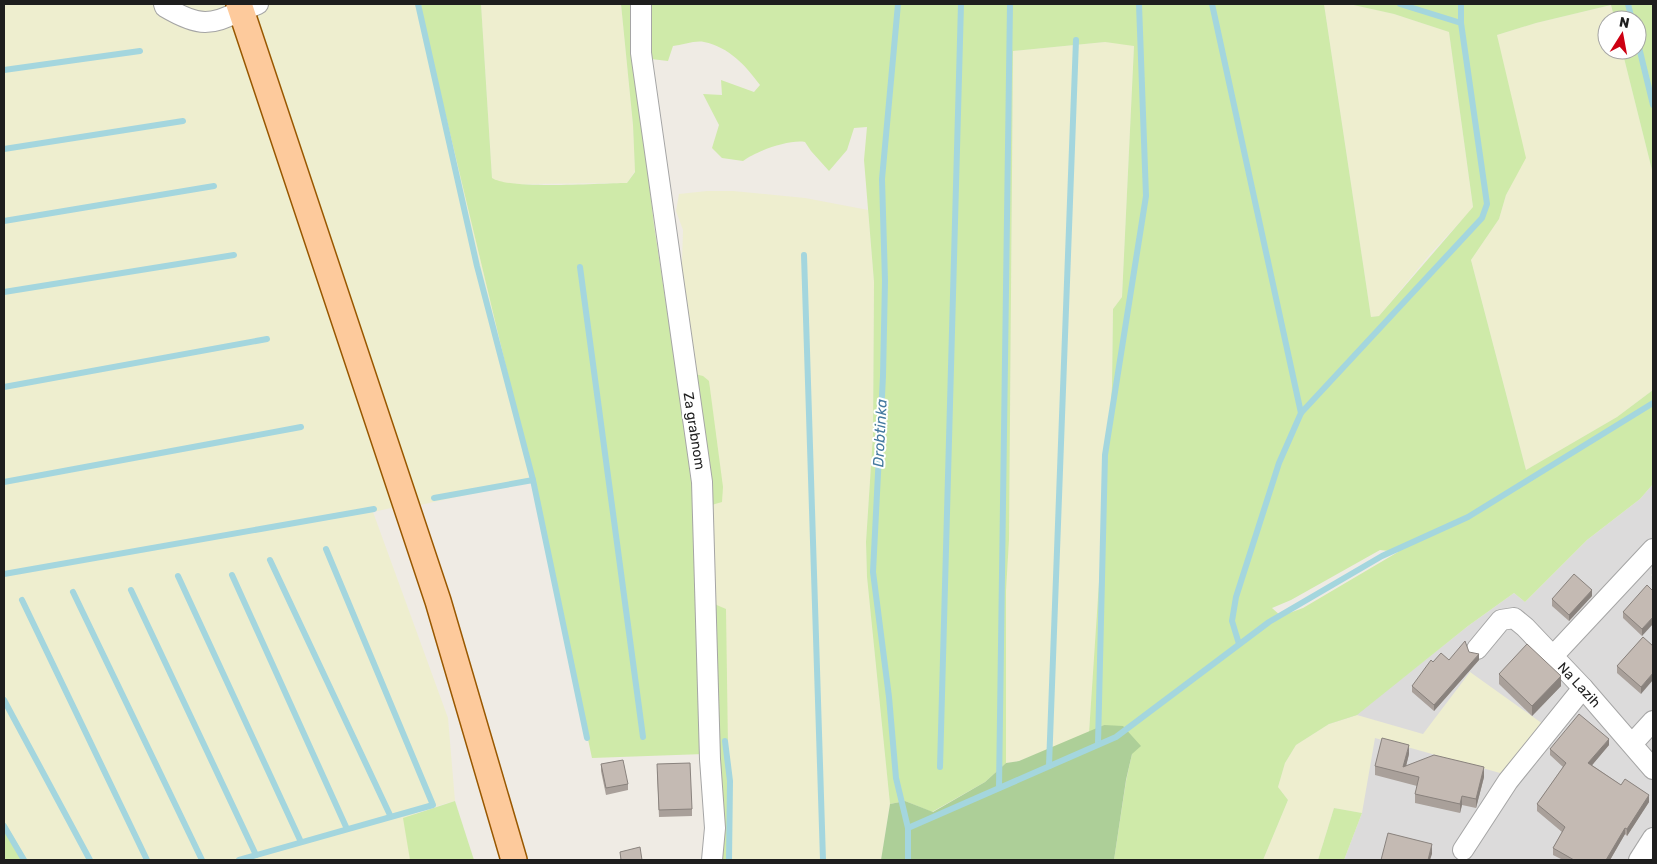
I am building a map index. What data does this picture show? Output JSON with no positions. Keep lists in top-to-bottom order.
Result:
{
  "streets": {
    "street": ["Za grabnom", "Na Lazih"]
  },
  "water": ["Drobtinka"],
  "north": "top"
}
